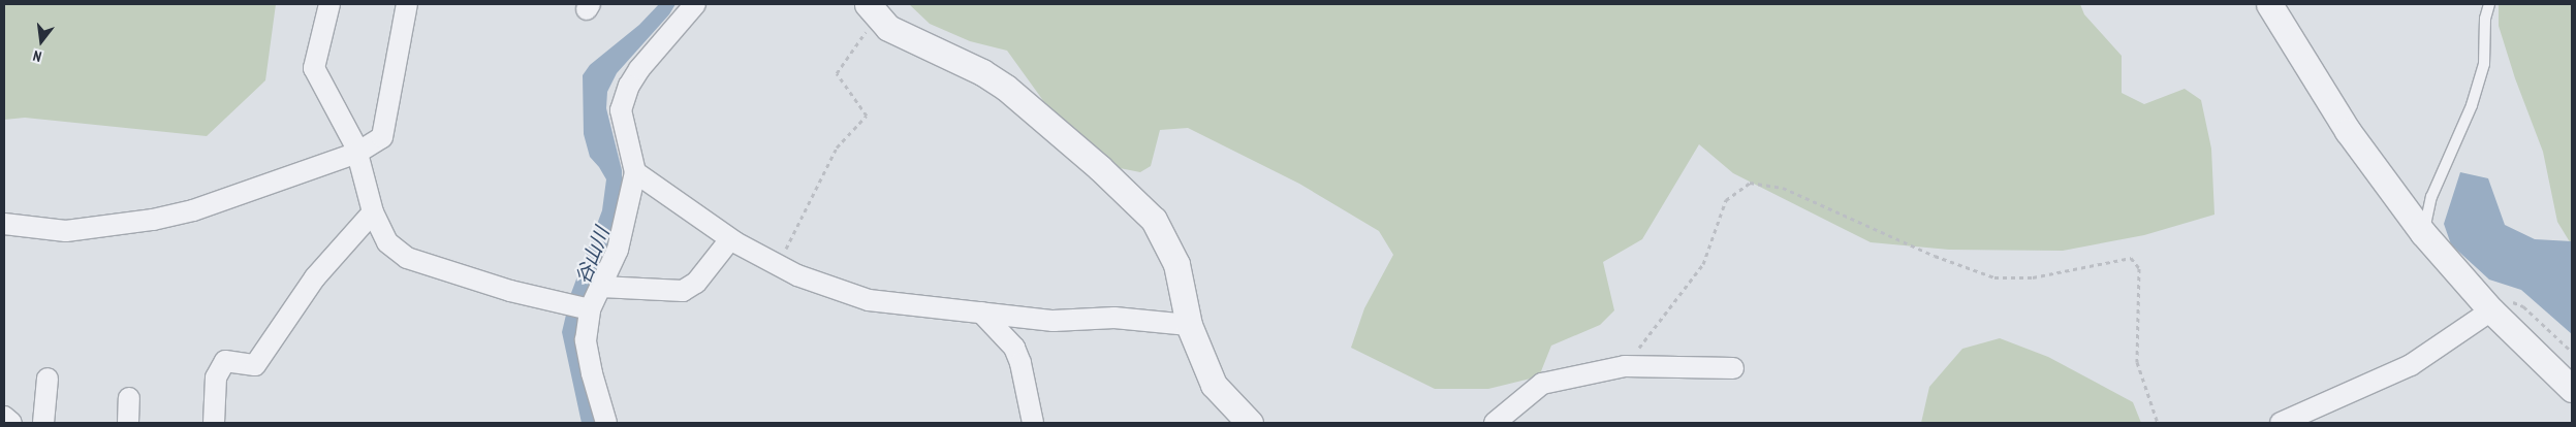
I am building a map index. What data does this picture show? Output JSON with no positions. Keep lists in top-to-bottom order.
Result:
{
  "water": ["谷山川"],
  "north": "bottom"
}
